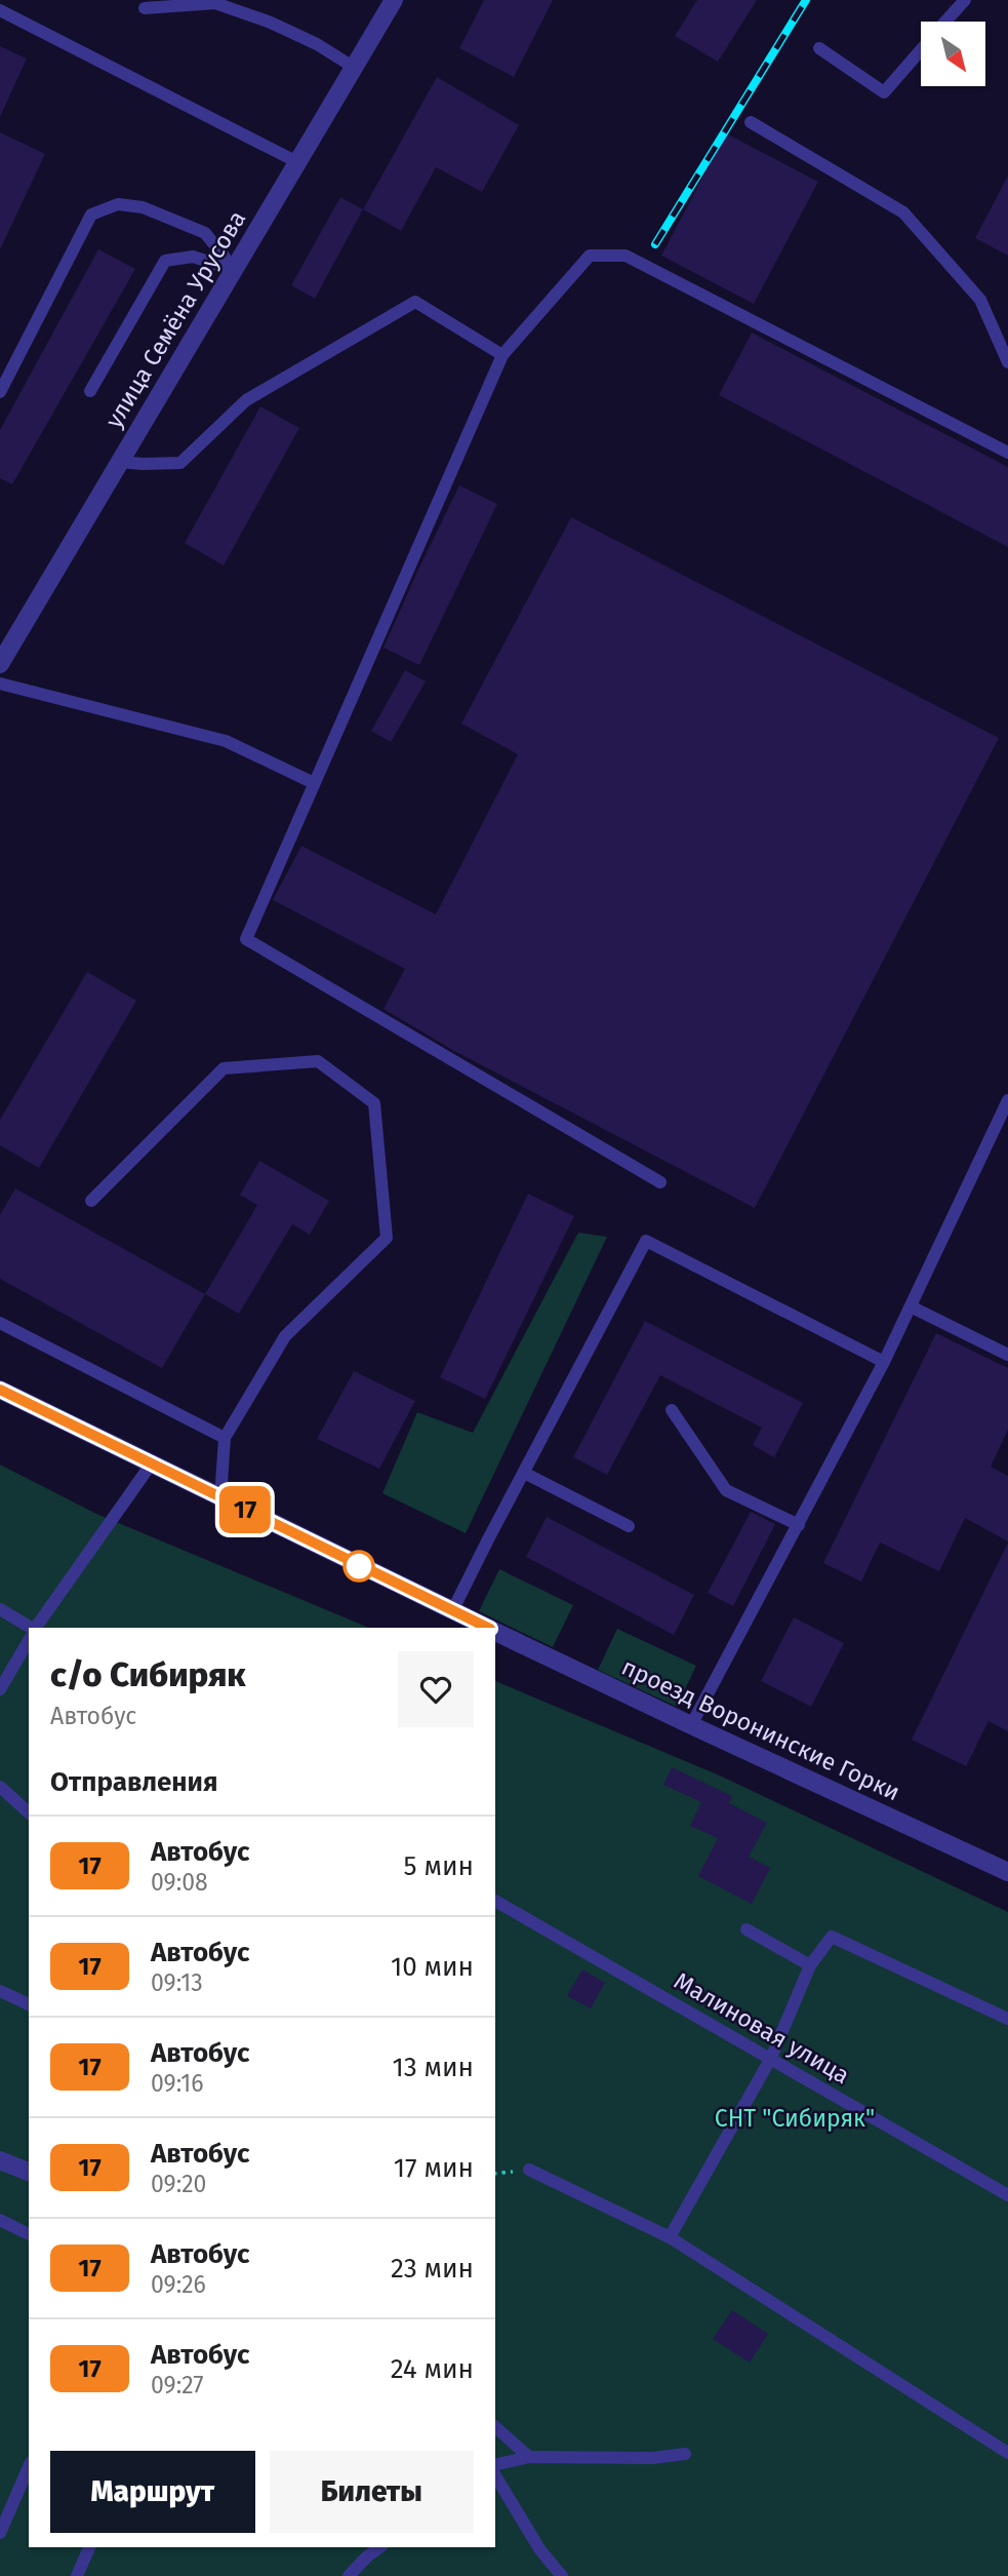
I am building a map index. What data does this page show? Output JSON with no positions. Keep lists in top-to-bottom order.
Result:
{
  "streets": {
    "street": ["улица Семёна Урусова", "проезд Воронинские Горки"],
    "lane": ["Малиновая улица"]
  },
  "parks": ["СНТ \"Сибиряк\""],
  "lines": ["bus line 17"],
  "north": "bottom right",
  "page": {
    "on_map": "17",
    "heading": [
      ["с/о Сибиряк", "Автобус"],
      "Отправления"
    ],
    "list": [
      {
        "mark": "17",
        "name": "Автобус",
        "note": "09:08",
        "value": "5 мин"
      },
      {
        "mark": "17",
        "name": "Автобус",
        "note": "09:13",
        "value": "10 мин"
      },
      {
        "mark": "17",
        "name": "Автобус",
        "note": "09:16",
        "value": "13 мин"
      },
      {
        "mark": "17",
        "name": "Автобус",
        "note": "09:20",
        "value": "17 мин"
      },
      {
        "mark": "17",
        "name": "Автобус",
        "note": "09:26",
        "value": "23 мин"
      },
      {
        "mark": "17",
        "name": "Автобус",
        "note": "09:27",
        "value": "24 мин"
      }
    ],
    "buttons": ["Маршрут", "Билеты"]
  }
}
